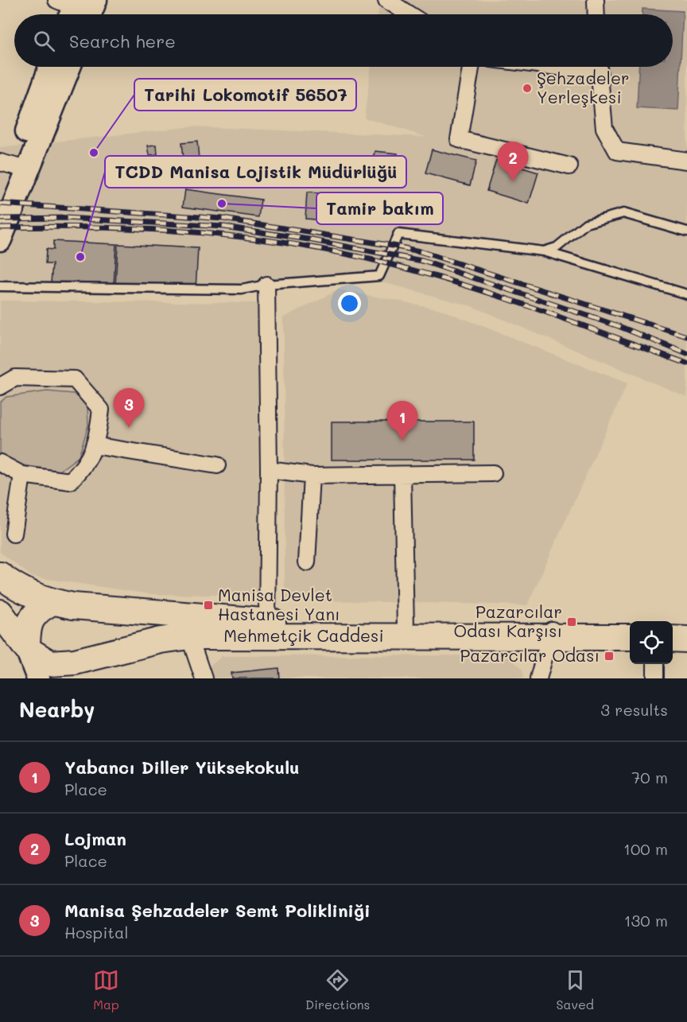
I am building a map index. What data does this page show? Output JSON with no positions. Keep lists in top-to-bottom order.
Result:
{
  "streets": {
    "main road": ["Mehmetçik Caddesi"]
  },
  "places": {
    "other": [
      "Şehzadeler Yerleşkesi",
      "Tarihi Lokomotif 56507",
      "Tamir bakım",
      "TCDD Manisa Lojistik Müdürlüğü"
    ],
    "transit": ["Manisa Devlet Hastanesi Yanı", "Pazarcılar Odası Karşısı", "Pazarcılar Odası"]
  },
  "page": {
    "search": "Search here",
    "pins": ["2", "3", "1"],
    "heading": ["Nearby", "3 results"],
    "list": [
      {
        "mark": "1",
        "name": "Yabancı Diller Yüksekokulu",
        "note": "Place",
        "value": "70 m"
      },
      {
        "mark": "2",
        "name": "Lojman",
        "note": "Place",
        "value": "100 m"
      },
      {
        "mark": "3",
        "name": "Manisa Şehzadeler Semt Polikliniği",
        "note": "Hospital",
        "value": "130 m"
      }
    ],
    "nav": ["Map", "Directions", "Saved"]
  }
}
